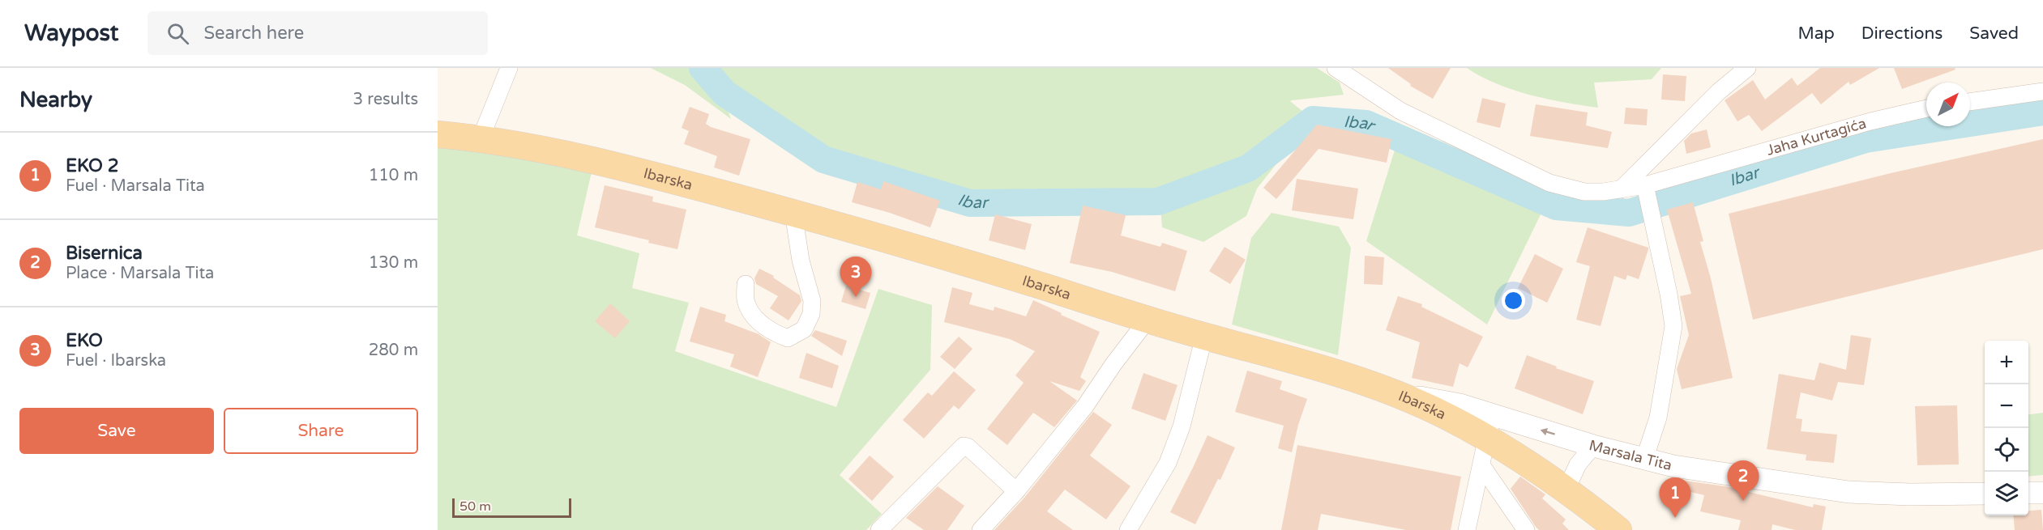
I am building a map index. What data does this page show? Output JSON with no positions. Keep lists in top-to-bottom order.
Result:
{
  "streets": {
    "main road": ["Ibarska"],
    "street": ["Jaha Kurtagića", "Marsala Tita"]
  },
  "crossings": [
    ["Ibarska", "Marsala Tita"]
  ],
  "water": ["Ibar"],
  "scale_bar": "50 m",
  "north": "top right",
  "page": {
    "header": "Waypost",
    "search": "Search here",
    "nav": ["Map", "Directions", "Saved"],
    "heading": ["Nearby", "3 results"],
    "list": [
      {
        "mark": "1",
        "name": "EKO 2",
        "note": "Fuel · Marsala Tita",
        "value": "110 m"
      },
      {
        "mark": "2",
        "name": "Bisernica",
        "note": "Place · Marsala Tita",
        "value": "130 m"
      },
      {
        "mark": "3",
        "name": "EKO",
        "note": "Fuel · Ibarska",
        "value": "280 m"
      }
    ],
    "pins": ["3", "2", "1"],
    "map_buttons": ["+", "−"],
    "buttons": ["Save", "Share"],
    "scale": "50 m"
  }
}
